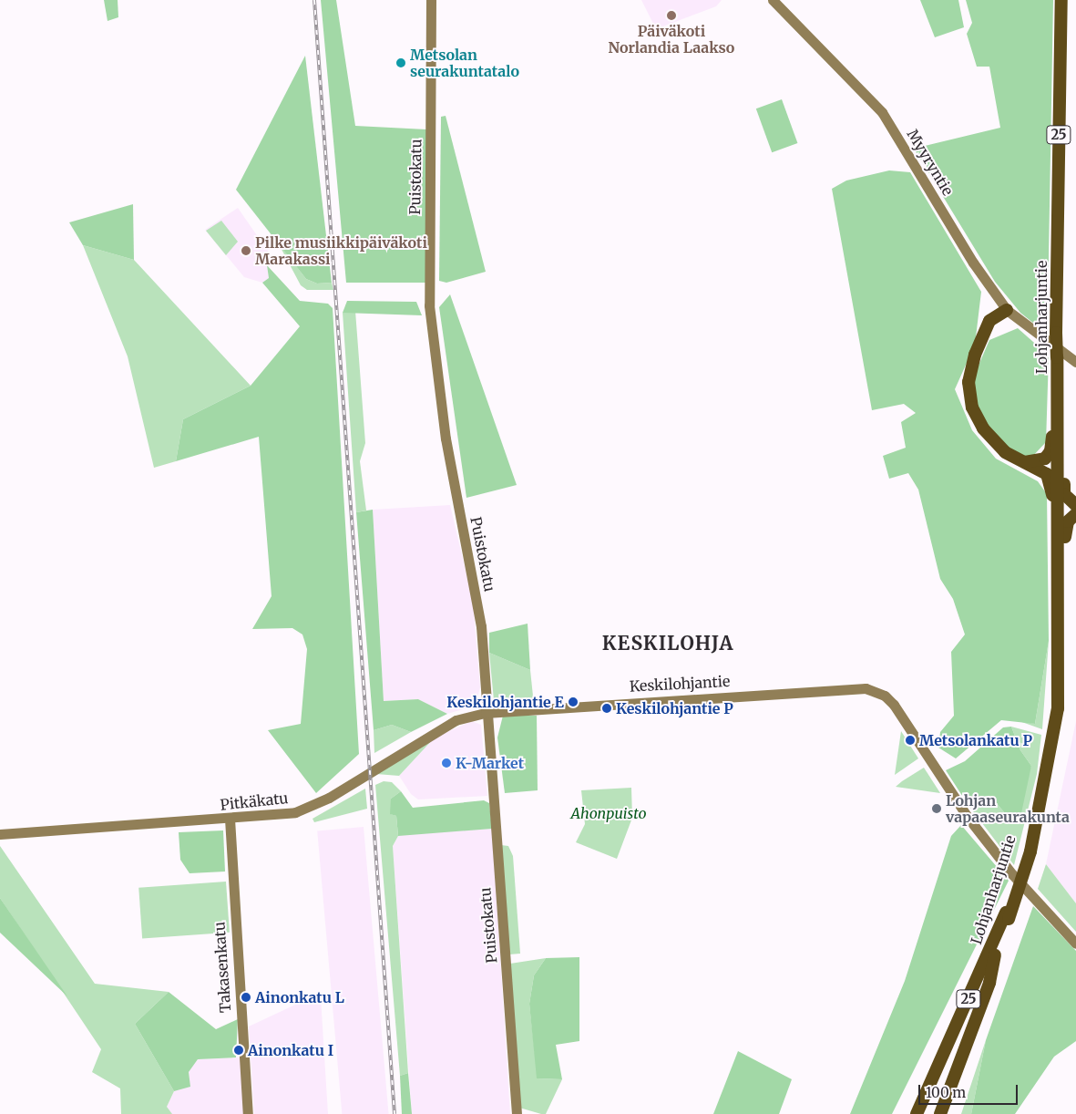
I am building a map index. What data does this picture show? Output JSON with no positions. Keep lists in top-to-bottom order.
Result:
{
  "streets": {
    "highway": ["25", "Lohjanharjuntie"],
    "street": [
      "Myyryntie",
      "Puistokatu",
      "Keskilohjantie",
      "Pitkäkatu",
      "Takasenkatu"
    ]
  },
  "crossings": [
    ["Myyryntie", "Lohjanharjuntie"],
    ["Puistokatu", "Keskilohjantie"],
    ["Puistokatu", "Pitkäkatu"],
    ["Keskilohjantie", "Pitkäkatu"],
    ["Pitkäkatu", "Takasenkatu"]
  ],
  "districts": ["KESKILOHJA"],
  "parks": ["Ahonpuisto"],
  "places": [
    "Päiväkoti Norlandia Laakso",
    "Metsolan seurakuntatalo",
    "Pilke musiikkipäiväkoti Marakassi",
    "Keskilohjantie E",
    "Keskilohjantie P",
    "Metsolankatu P",
    "K-Market",
    "Lohjan vapaaseurakunta",
    "Ainonkatu L",
    "Ainonkatu I"
  ],
  "scale_bar": "100 m"
}
